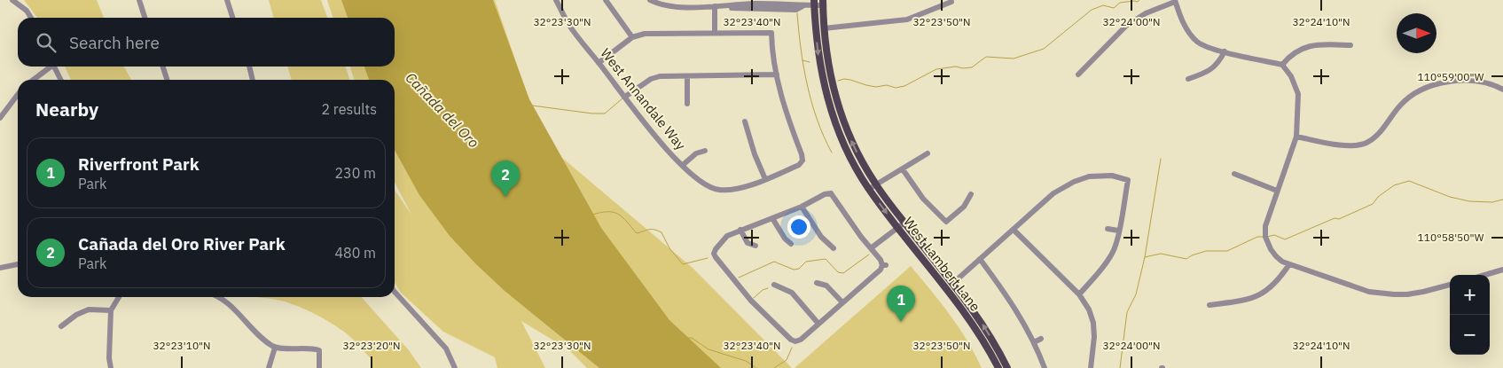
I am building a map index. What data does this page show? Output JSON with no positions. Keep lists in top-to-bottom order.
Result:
{
  "streets": {
    "main road": ["West Lambert Lane"],
    "street": ["West Annandale Way"]
  },
  "water": ["Cañada del Oro"],
  "north": "right",
  "page": {
    "search": "Search here",
    "heading": ["Nearby", "2 results"],
    "list": [
      {
        "mark": "1",
        "name": "Riverfront Park",
        "note": "Park",
        "value": "230 m"
      },
      {
        "mark": "2",
        "name": "Cañada del Oro River Park",
        "note": "Park",
        "value": "480 m"
      }
    ],
    "pins": ["2", "1"],
    "map_buttons": ["+", "−"]
  },
  "coordinates": [
    "32°23'30\"N",
    "32°23'40\"N",
    "32°23'50\"N",
    "32°24'00\"N",
    "32°24'10\"N",
    "110°59'00\"W",
    "110°58'50\"W",
    "32°23'10\"N",
    "32°23'20\"N"
  ]
}
